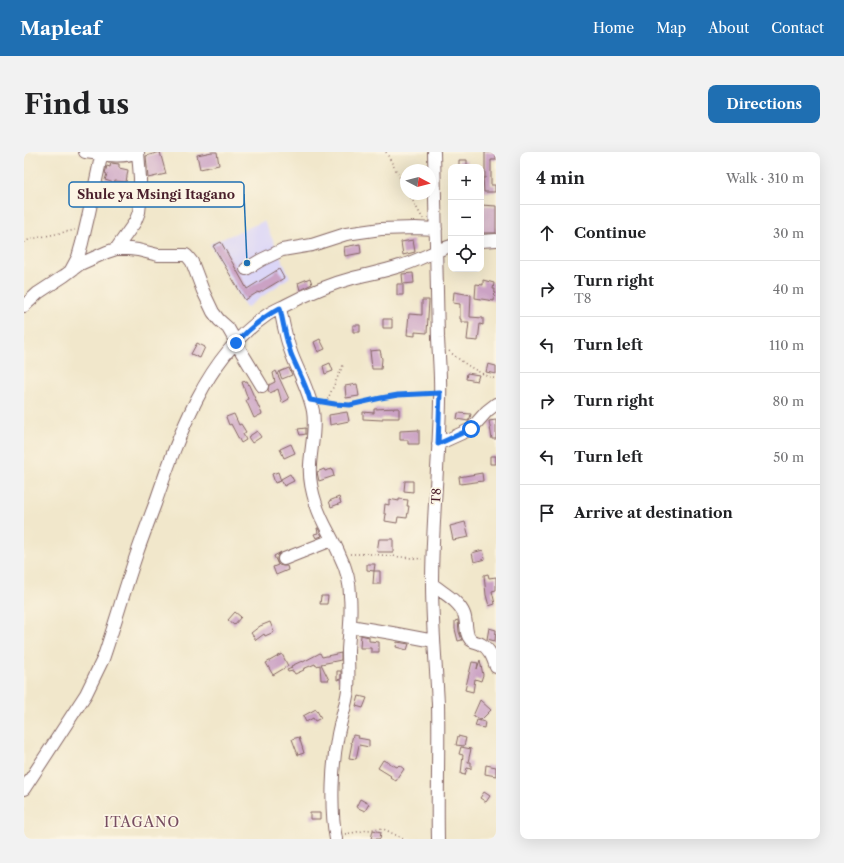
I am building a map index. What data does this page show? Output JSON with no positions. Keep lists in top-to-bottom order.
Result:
{
  "streets": {
    "street": ["T8"]
  },
  "districts": ["ITAGANO"],
  "places": ["Shule ya Msingi Itagano"],
  "north": "right",
  "page": {
    "header": "Mapleaf",
    "nav": [
      "Home",
      "Map",
      "About",
      "Contact"
    ],
    "buttons": "Directions",
    "title": "Find us",
    "heading": ["4 min", "Walk · 310 m"],
    "map_buttons": ["+", "−"],
    "list": [
      ["Continue", "30 m"],
      ["Turn right", "T8", "40 m"],
      ["Turn left", "110 m"],
      ["Turn right", "80 m"],
      ["Turn left", "50 m"],
      "Arrive at destination"
    ]
  }
}
